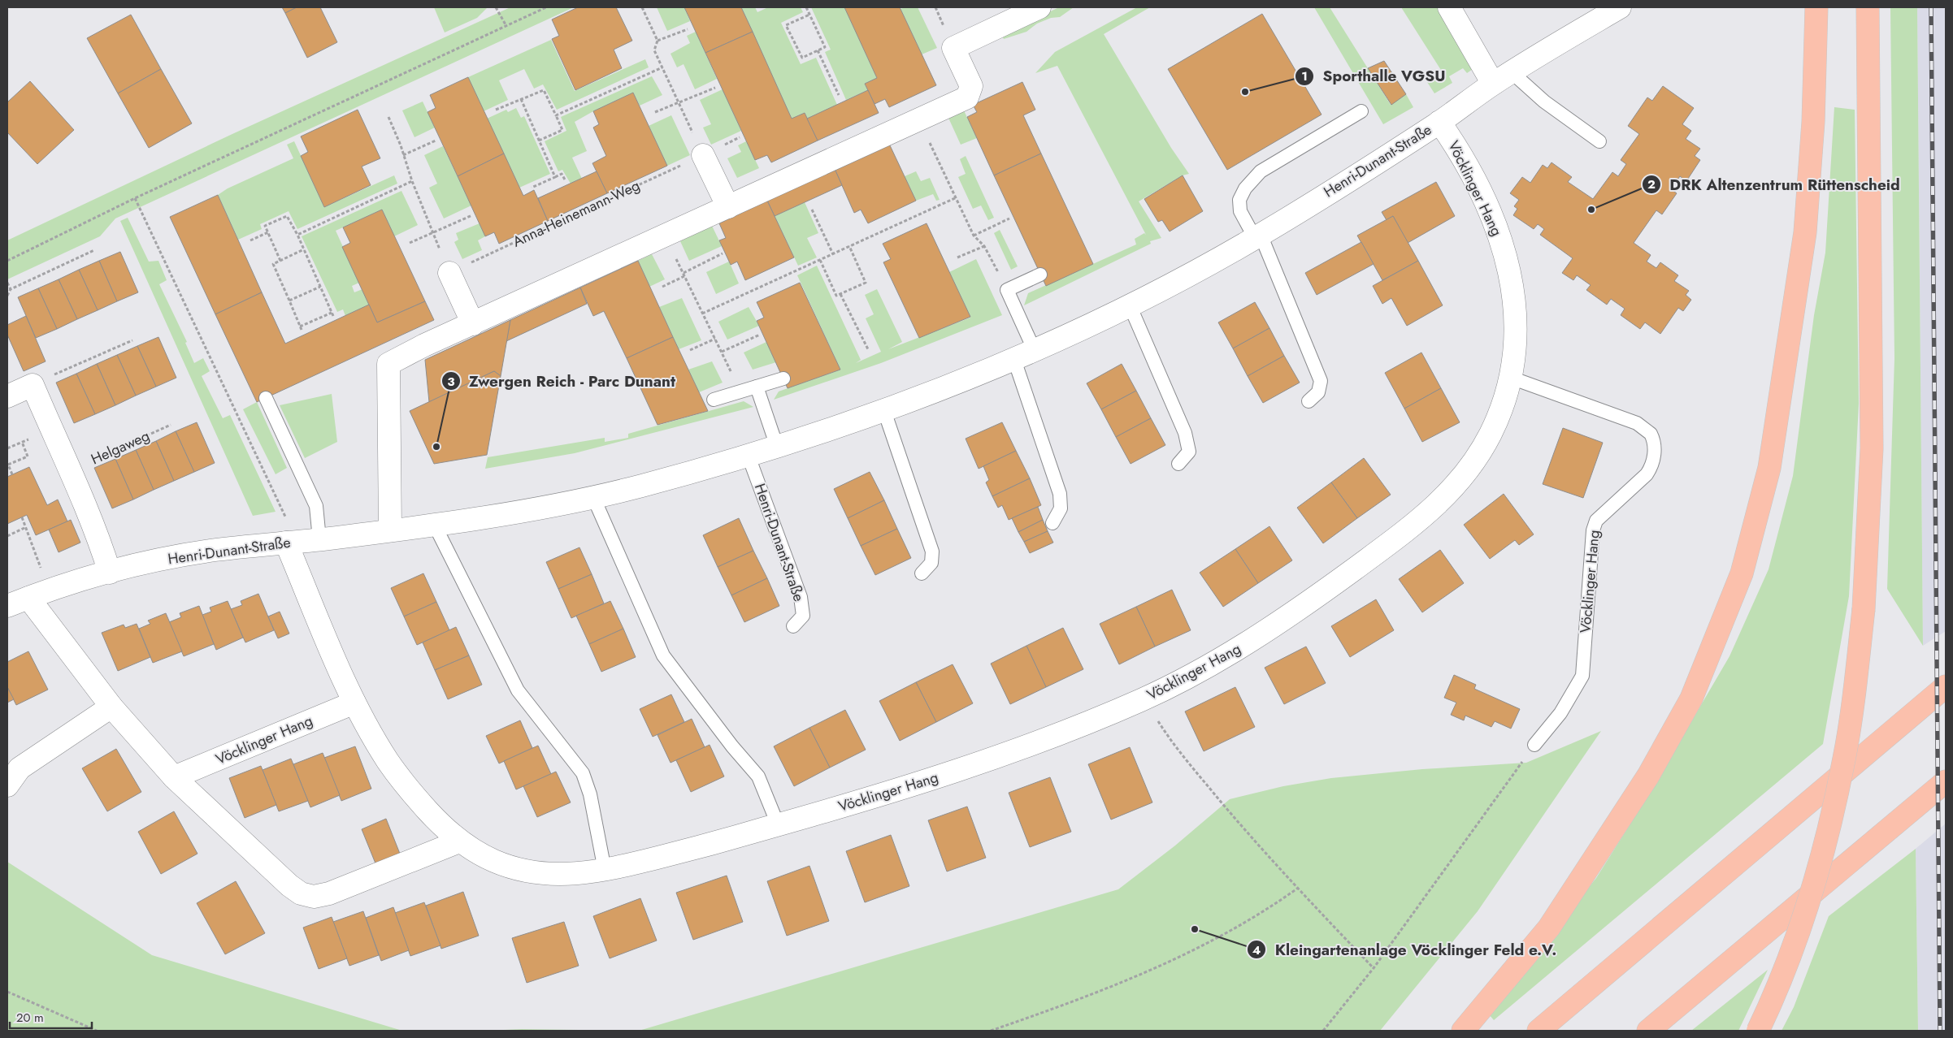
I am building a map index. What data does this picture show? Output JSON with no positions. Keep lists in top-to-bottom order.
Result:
{
  "streets": {
    "street": ["Henri-Dunant-Straße", "Vöcklinger Hang"],
    "path": ["Anna-Heinemann-Weg", "Helgaweg"]
  },
  "crossings": [
    ["Henri-Dunant-Straße", "Vöcklinger Hang"]
  ],
  "places": [
    "Sporthalle VGSU",
    "DRK Altenzentrum Rüttenscheid",
    "Zwergen Reich - Parc Dunant",
    "Kleingartenanlage Vöcklinger Feld e.V."
  ],
  "scale_bar": "20 m"
}
